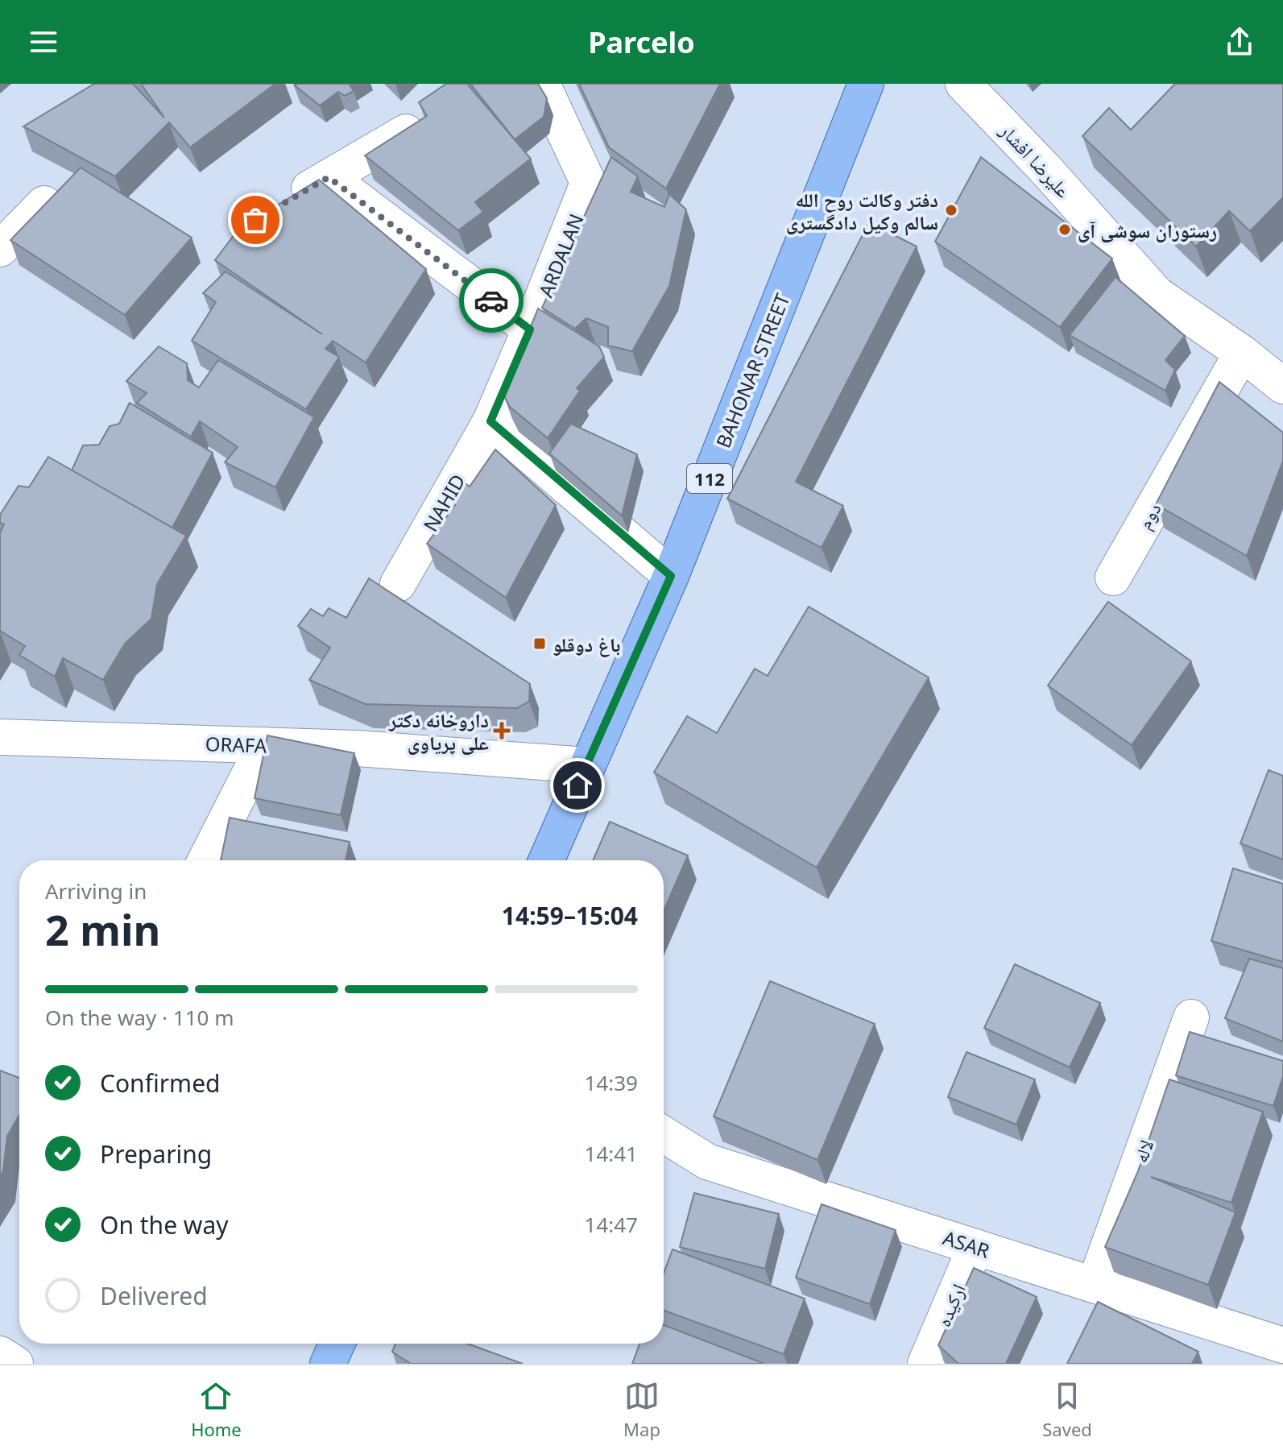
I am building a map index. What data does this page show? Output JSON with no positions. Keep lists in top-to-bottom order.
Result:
{
  "streets": {
    "main road": ["BAHONAR STREET", "112"],
    "street": [
      "علیرضا افشار",
      "ARDALAN",
      "NAHID",
      "دوم",
      "ORAFA",
      "لاله",
      "ASAR",
      "ارکیده"
    ]
  },
  "crossings": [
    ["علیرضا افشار", "دوم"],
    ["ARDALAN", "NAHID"],
    ["BAHONAR STREET", "ORAFA"],
    ["لاله", "ASAR"],
    ["ASAR", "ارکیده"]
  ],
  "places": {
    "other": ["دفتر وکالت روح الله سالم وکیل دادگستری", "رستوران سوشی آی"],
    "transit": ["باغ دوقلو"],
    "health": ["داروخانه دکتر علی پریاوی"]
  },
  "page": {
    "header": "Parcelo",
    "heading": ["2 min", "Arriving in", "14:59–15:04"],
    "bar": "On the way · 110 m",
    "list": [
      ["Confirmed", "14:39"],
      ["Preparing", "14:41"],
      ["On the way", "14:47"],
      "Delivered"
    ],
    "tabs": ["Home", "Map", "Saved"]
  }
}
